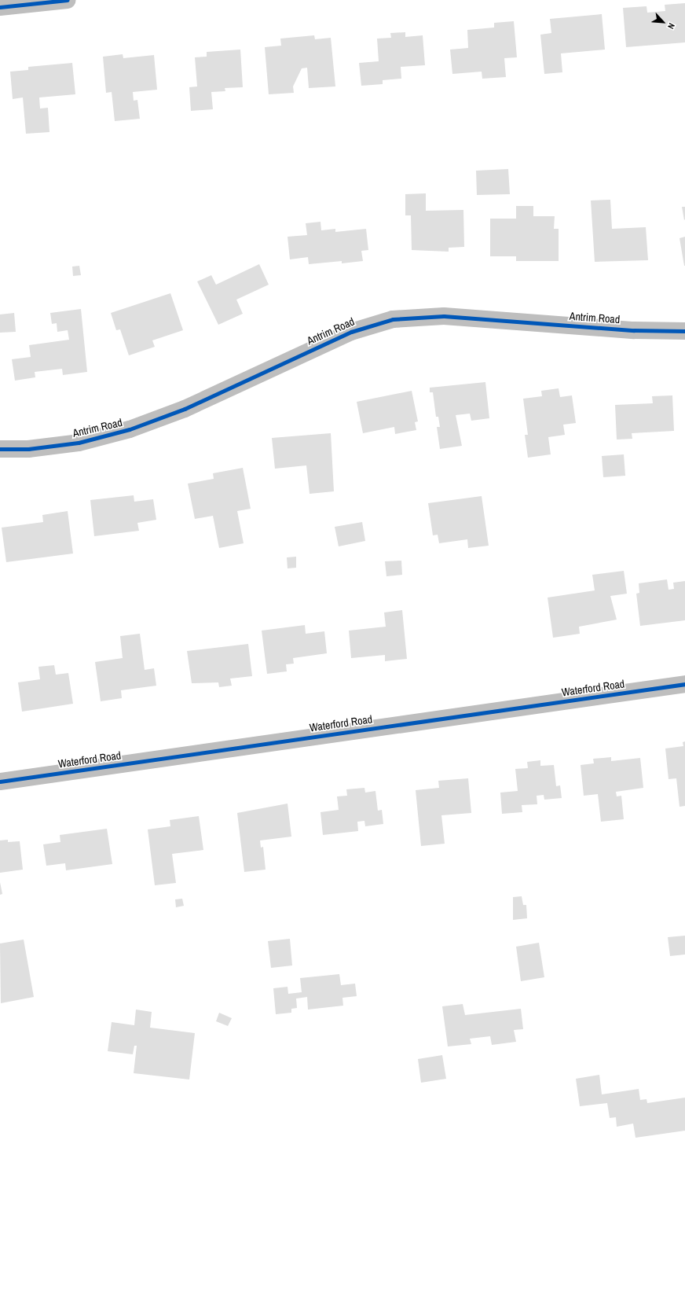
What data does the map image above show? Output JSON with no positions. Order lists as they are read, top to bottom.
{
  "streets": {
    "street": ["Antrim Road", "Waterford Road"]
  },
  "north": "bottom right"
}
